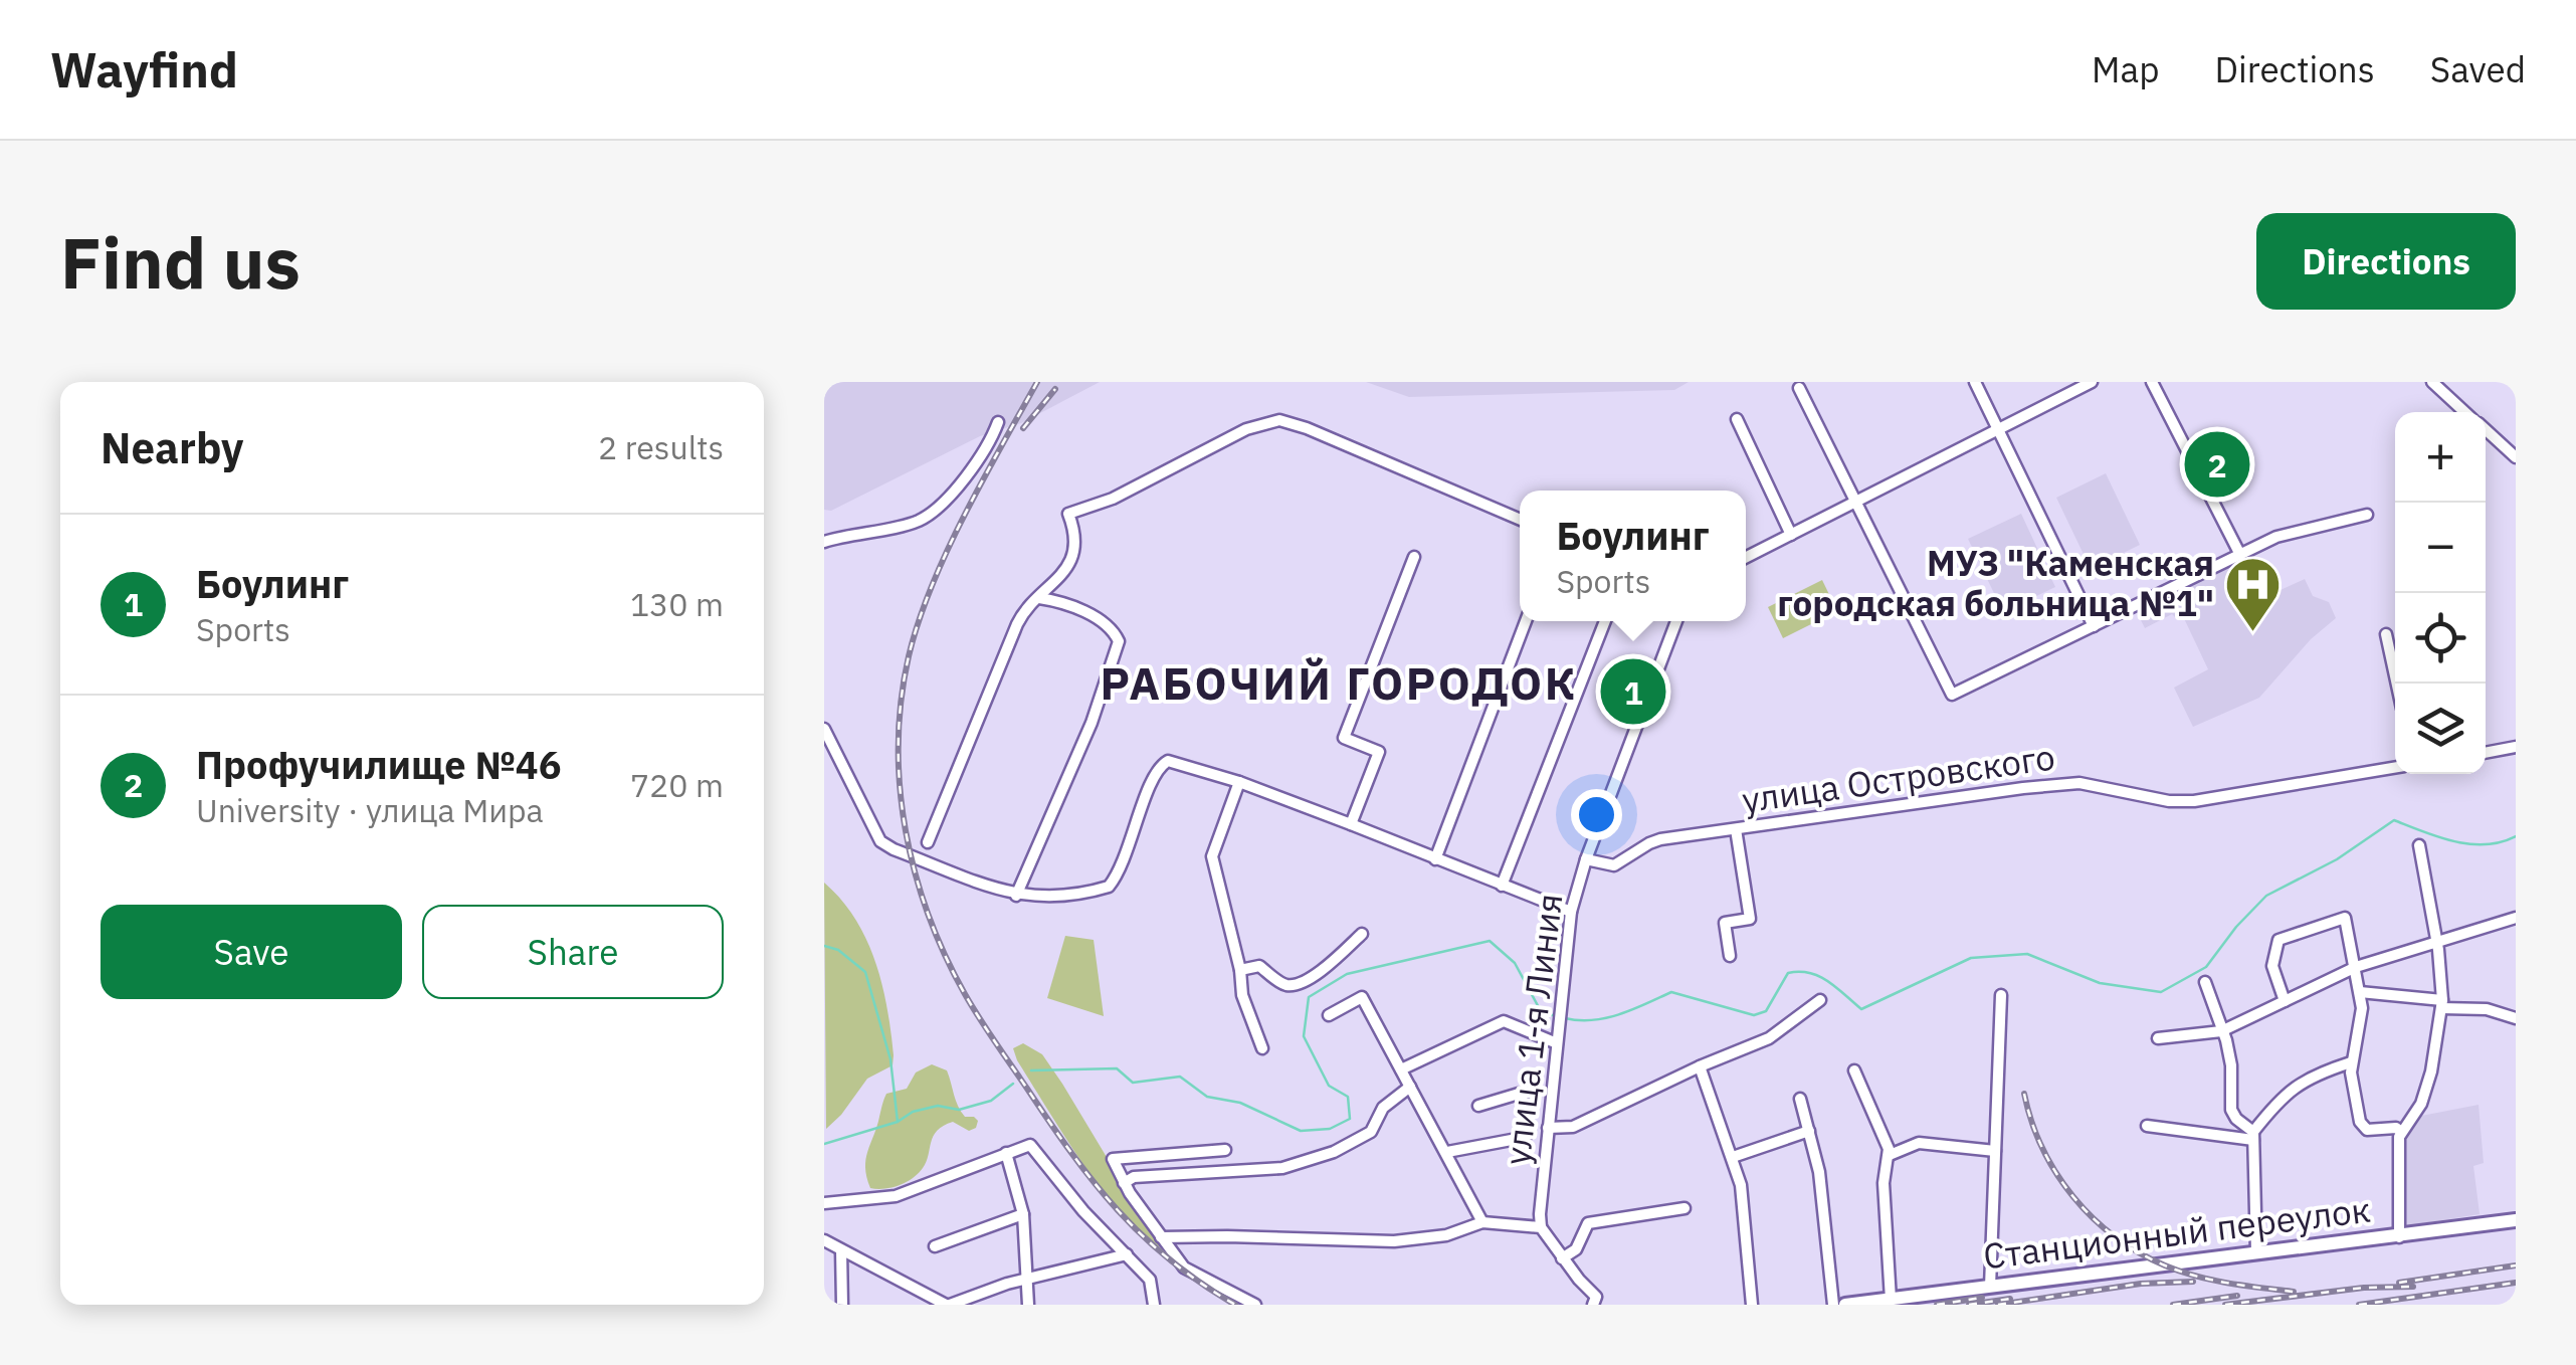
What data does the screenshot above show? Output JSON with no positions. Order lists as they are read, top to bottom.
{
  "streets": {
    "main road": ["Станционный переулок"],
    "street": ["улица Островского", "улица 1-я Линия"]
  },
  "crossings": [
    ["улица Островского", "улица 1-я Линия"]
  ],
  "districts": ["РАБОЧИЙ ГОРОДОК"],
  "places": {
    "hospital": ["МУЗ \"Каменская городская больница №1\""]
  },
  "page": {
    "header": "Wayfind",
    "nav": ["Map", "Directions", "Saved"],
    "buttons": [
      "Directions",
      ["Save", "Share"]
    ],
    "title": "Find us",
    "heading": ["Nearby", "2 results"],
    "map_buttons": ["+", "−"],
    "pins": ["2", "1"],
    "popup": ["Боулинг", "Sports"],
    "list": [
      {
        "mark": "1",
        "name": "Боулинг",
        "note": "Sports",
        "value": "130 m"
      },
      {
        "mark": "2",
        "name": "Профучилище №46",
        "note": "University · улица Мира",
        "value": "720 m"
      }
    ]
  }
}
